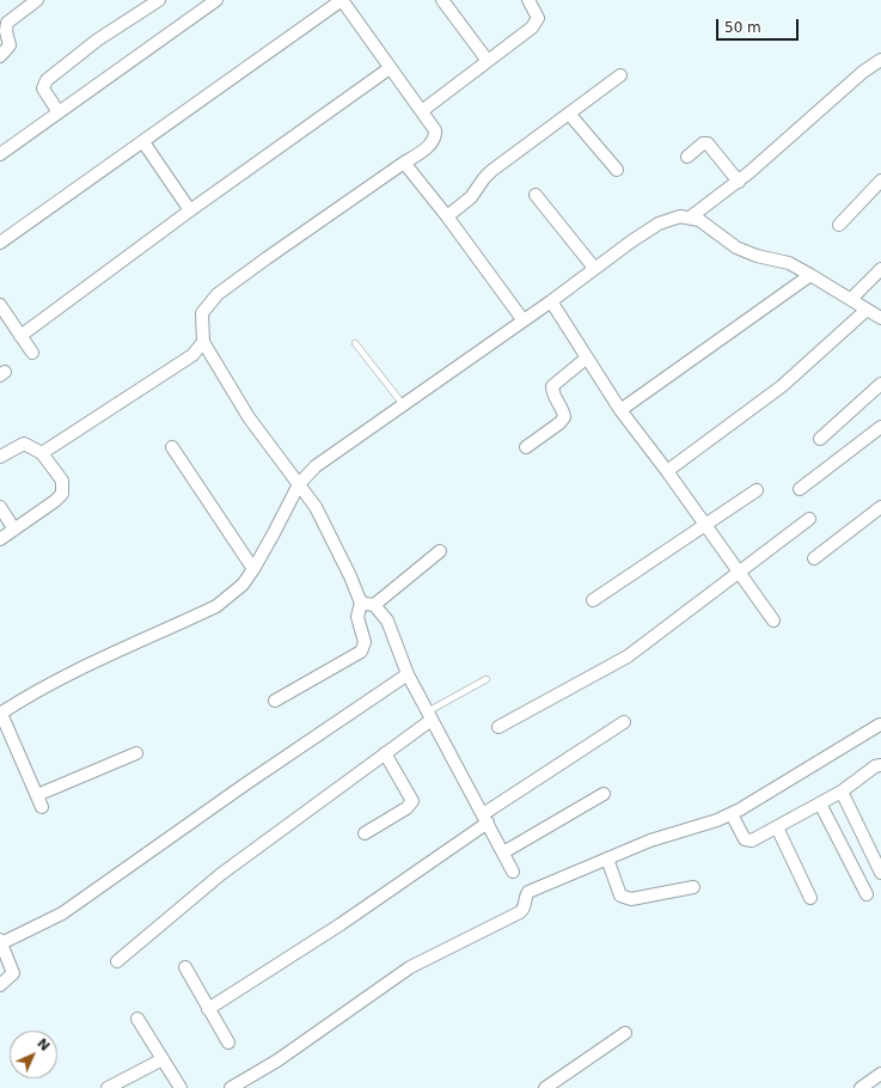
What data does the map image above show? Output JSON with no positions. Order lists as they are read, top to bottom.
{
  "scale_bar": "50 m",
  "north": "top right"
}
